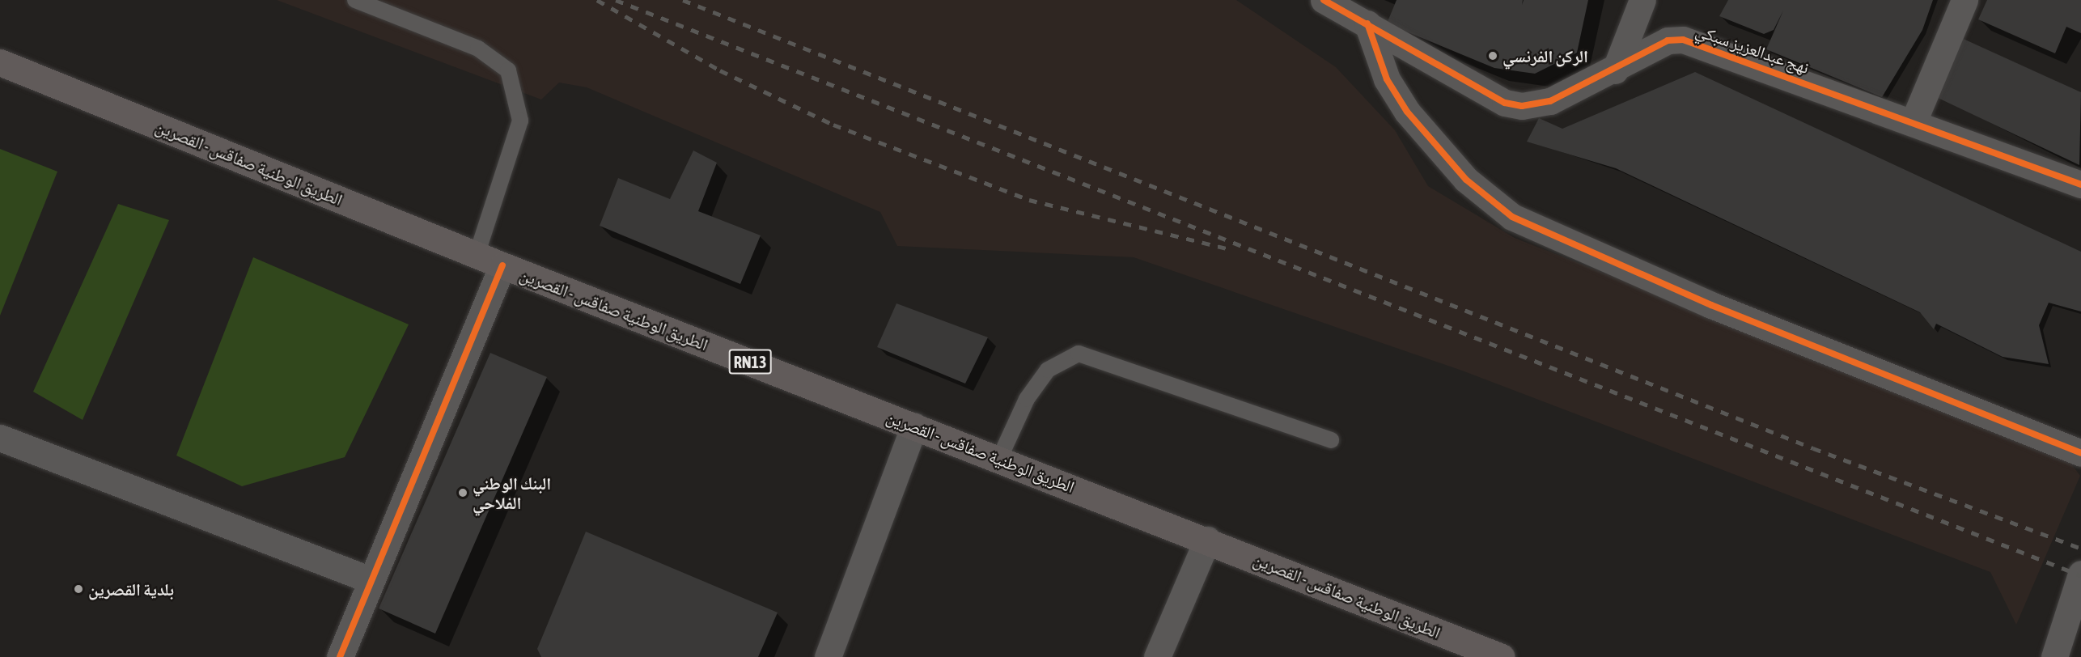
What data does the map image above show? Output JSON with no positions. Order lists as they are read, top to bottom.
{
  "streets": {
    "main road": ["الطريق الوطنية صفاقس - القصرين", "RN13"],
    "street": ["نهج عبدالعزيز سبكي"]
  },
  "places": ["الركن الفرنسي", "البنك الوطني الفلاحي", "بلدية القصرين"]
}
